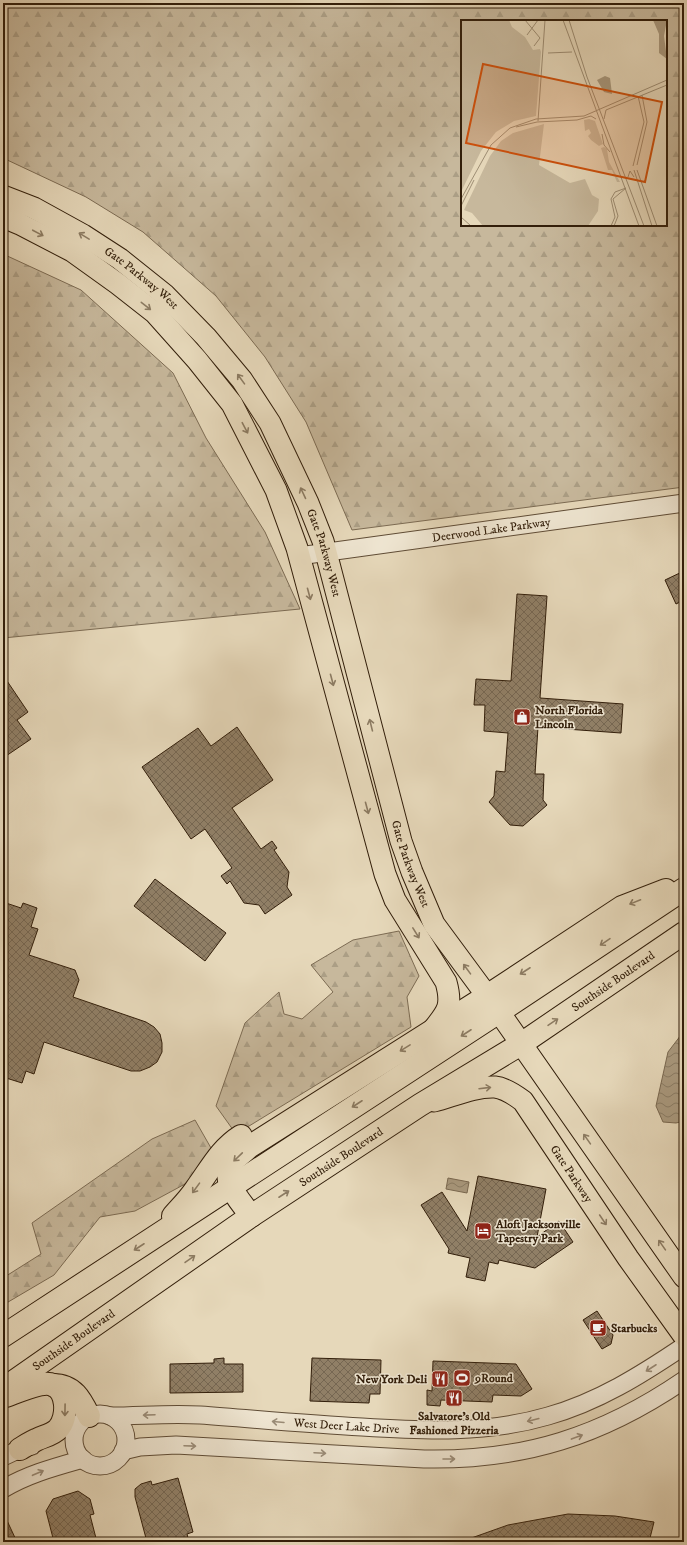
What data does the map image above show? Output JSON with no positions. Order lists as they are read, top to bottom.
{
  "streets": {
    "highway": ["Southside Boulevard"],
    "main road": ["Gate Parkway West", "Gate Parkway"],
    "street": ["Deerwood Lake Parkway", "West Deer Lake Drive"]
  },
  "crossings": [
    ["Gate Parkway West", "Deerwood Lake Parkway"],
    ["Southside Boulevard", "Gate Parkway"]
  ],
  "places": {
    "shop": ["North Florida Lincoln"],
    "hotel": ["Aloft Jacksonville Tapestry Park"],
    "cafe": ["Starbucks"],
    "sports": ["9Round"],
    "restaurant": ["New York Deli", "Salvatore's Old Fashioned Pizzeria"]
  }
}
